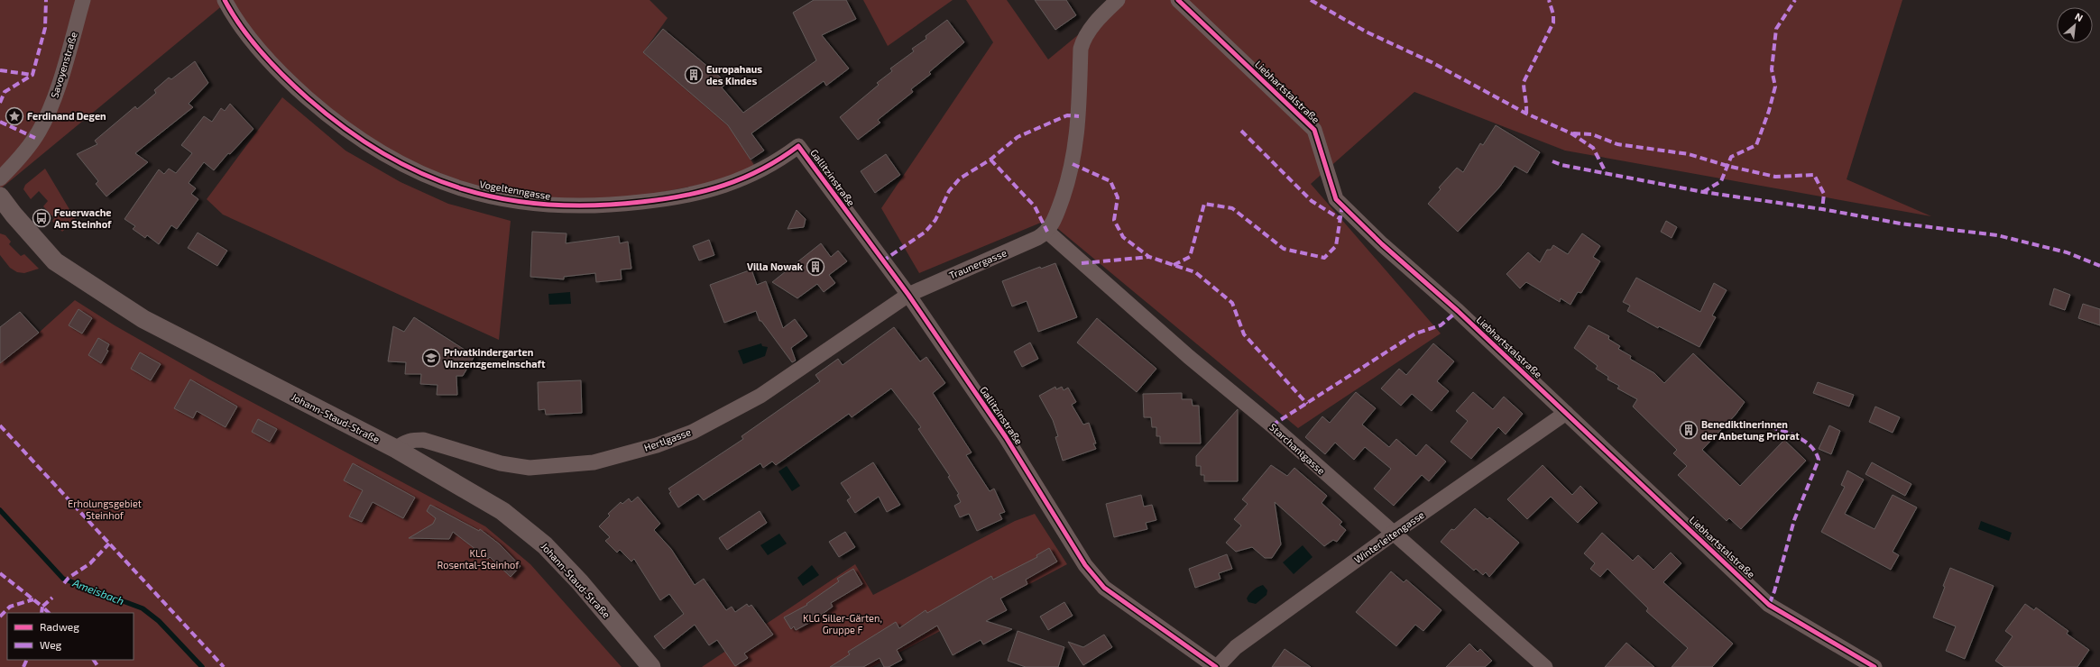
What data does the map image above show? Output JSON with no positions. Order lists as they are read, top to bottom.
{
  "streets": {
    "street": [
      "Savoyenstraße",
      "Liebhartstalstraße",
      "Gallitzinstraße",
      "Vogeltenngasse",
      "Traunergasse",
      "Johann-Staud-Straße",
      "Hertlgasse",
      "Starchantgasse",
      "Winterleitengasse"
    ]
  },
  "crossings": [
    ["Liebhartstalstraße", "Winterleitengasse"],
    ["Gallitzinstraße", "Vogeltenngasse"],
    ["Gallitzinstraße", "Traunergasse"],
    ["Gallitzinstraße", "Hertlgasse"],
    ["Gallitzinstraße", "Winterleitengasse"],
    ["Traunergasse", "Hertlgasse"],
    ["Traunergasse", "Starchantgasse"],
    ["Johann-Staud-Straße", "Hertlgasse"],
    ["Starchantgasse", "Winterleitengasse"]
  ],
  "water": ["Ameisbach"],
  "parks": ["Erholungsgebiet Steinhof", "KLG Rosental-Steinhof", "KLG Siller-Gärten, Gruppe F"],
  "places": {
    "building": ["Europahaus des Kindes", "Villa Nowak", "Benediktinerinnen der Anbetung Priorat"],
    "place": ["Ferdinand Degen"],
    "bus stop": ["Feuerwache Am Steinhof"],
    "school or university": ["Privatkindergarten Vinzenzgemeinschaft"]
  },
  "legend": ["Radweg", "Weg"],
  "north": "top right"
}
